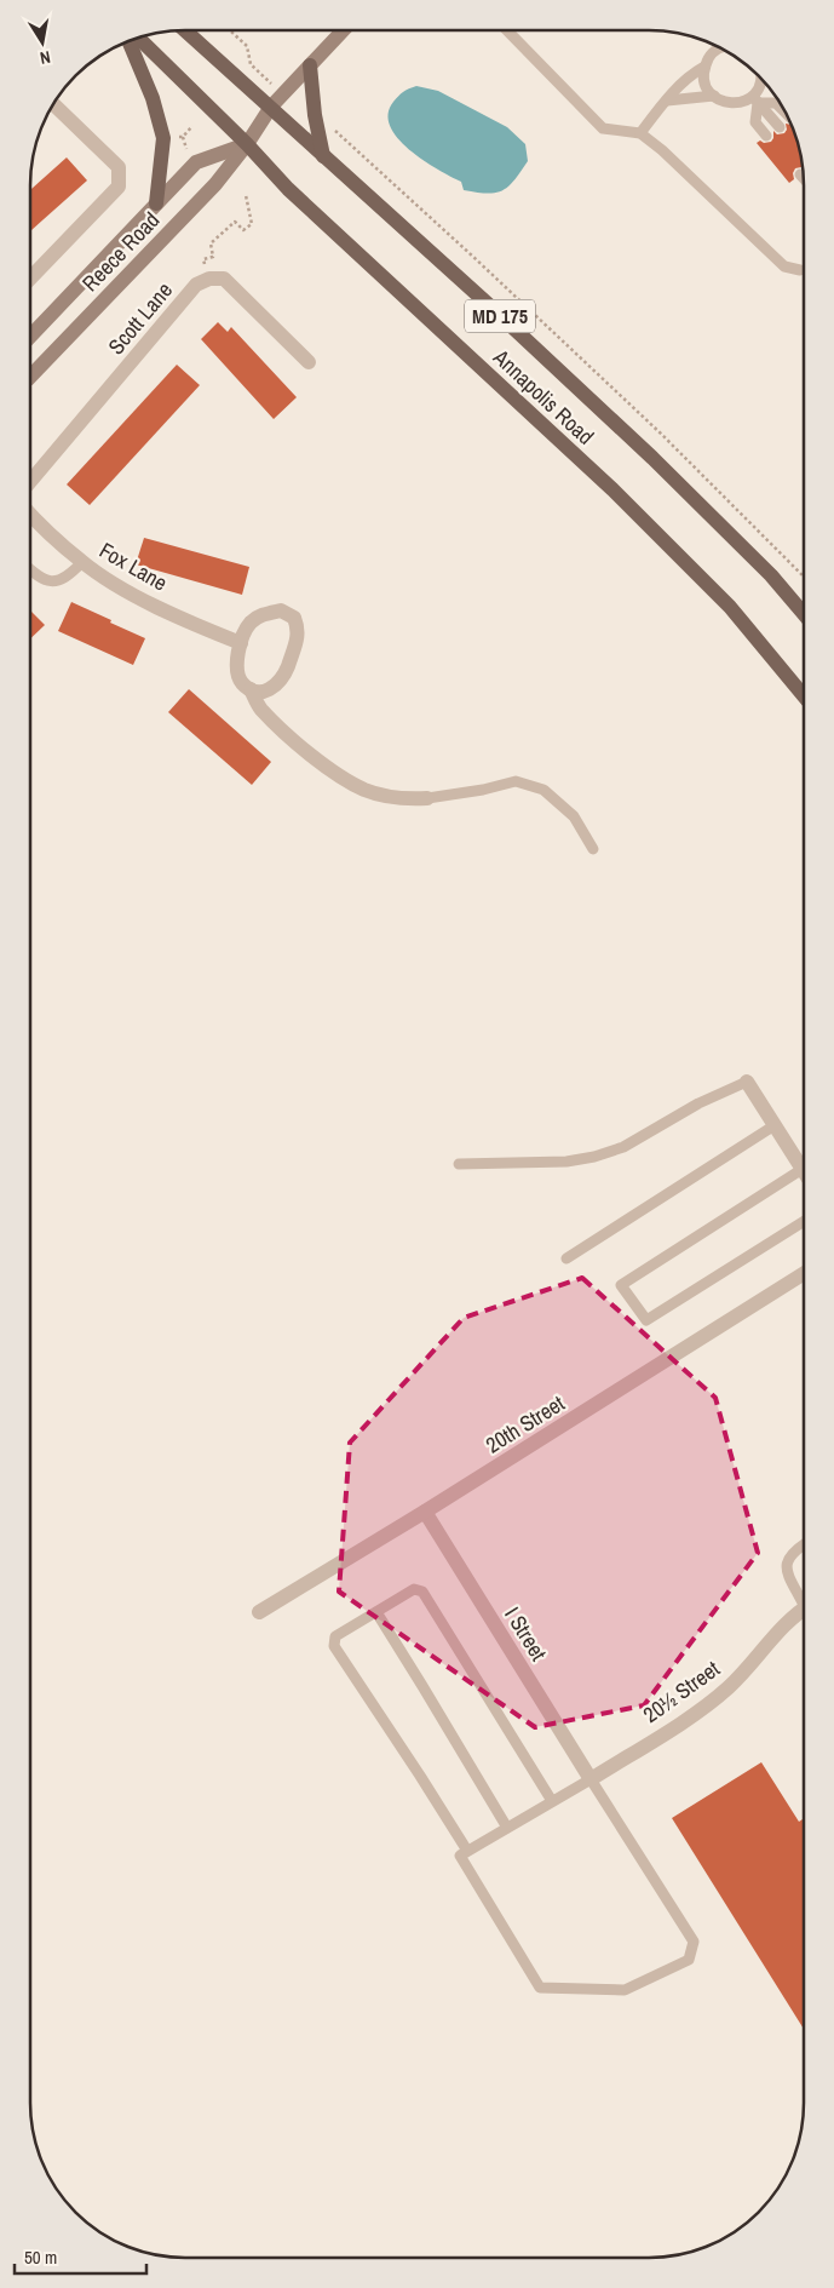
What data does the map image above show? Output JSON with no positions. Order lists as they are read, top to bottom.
{
  "streets": {
    "main road": ["Reece Road", "MD 175", "Annapolis Road"],
    "street": [
      "Scott Lane",
      "Fox Lane",
      "20th Street",
      "I Street",
      "20½ Street"
    ]
  },
  "crossings": [
    ["Reece Road", "Annapolis Road"],
    ["20th Street", "I Street"],
    ["I Street", "20½ Street"]
  ],
  "scale_bar": "50 m",
  "north": "bottom"
}
